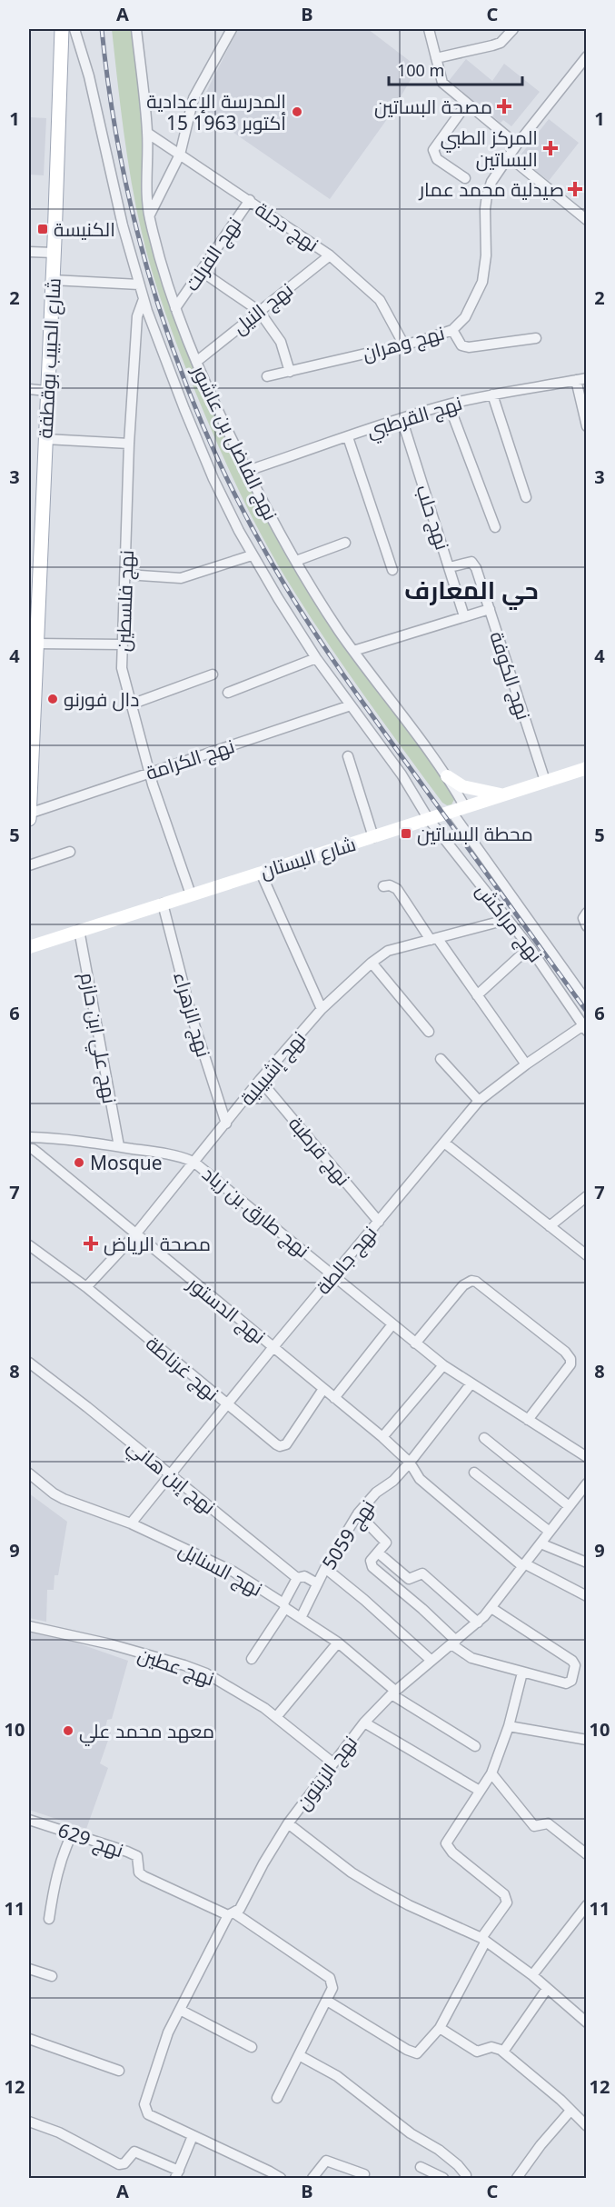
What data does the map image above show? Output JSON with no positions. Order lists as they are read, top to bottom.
{
  "streets": {
    "main road": ["شارع الحبيب بوقطفة", "شارع البستان"],
    "street": [
      "نهج دجلة",
      "نهج الفرلت",
      "نهج النيل",
      "نهج وهران",
      "نهج القرطبي",
      "نهج الفاضل بن عاشور",
      "نهج حلب",
      "نهج فلسطين",
      "نهج الكوفة",
      "نهج الكرامة",
      "نهج مراكش",
      "نهج الزهراء",
      "نهج علي ابن حازم",
      "نهج إشبيلية",
      "نهج قرطبة",
      "نهج طارق بن زياد",
      "نهج جالطة",
      "نهج الدستور",
      "نهج غرناطة",
      "نهج إبن هاني",
      "نهج 5059",
      "نهج السنابل",
      "نهج عطين",
      "نهج الزيتون",
      "نهج 629"
    ]
  },
  "crossings": [
    ["نهج دجلة", "نهج الفرلت"],
    ["نهج دجلة", "نهج النيل"],
    ["نهج دجلة", "نهج وهران"],
    ["نهج دجلة", "نهج الفاضل بن عاشور"],
    ["نهج الفرلت", "نهج الفاضل بن عاشور"],
    ["نهج النيل", "نهج الفاضل بن عاشور"],
    ["شارع الحبيب بوقطفة", "نهج الكرامة"],
    ["نهج القرطبي", "نهج الفاضل بن عاشور"],
    ["نهج القرطبي", "نهج حلب"],
    ["نهج الفاضل بن عاشور", "شارع البستان"],
    ["نهج حلب", "نهج الكوفة"],
    ["نهج فلسطين", "نهج الكرامة"],
    ["نهج فلسطين", "شارع البستان"],
    ["نهج فلسطين", "نهج مراكش"],
    ["نهج الكوفة", "شارع البستان"],
    ["نهج الكرامة", "نهج مراكش"],
    ["شارع البستان", "نهج مراكش"],
    ["شارع البستان", "نهج الزهراء"],
    ["شارع البستان", "نهج علي ابن حازم"],
    ["نهج مراكش", "نهج إشبيلية"],
    ["نهج مراكش", "نهج جالطة"],
    ["نهج الزهراء", "نهج إشبيلية"],
    ["نهج علي ابن حازم", "نهج طارق بن زياد"],
    ["نهج إشبيلية", "نهج قرطبة"],
    ["نهج إشبيلية", "نهج طارق بن زياد"],
    ["نهج إشبيلية", "نهج الدستور"],
    ["نهج إشبيلية", "نهج غرناطة"],
    ["نهج قرطبة", "نهج جالطة"],
    ["نهج طارق بن زياد", "نهج جالطة"],
    ["نهج طارق بن زياد", "نهج 5059"],
    ["نهج جالطة", "نهج الدستور"],
    ["نهج جالطة", "نهج غرناطة"],
    ["نهج جالطة", "نهج إبن هاني"],
    ["نهج جالطة", "نهج السنابل"],
    ["نهج الدستور", "نهج غرناطة"],
    ["نهج الدستور", "نهج 5059"],
    ["نهج الدستور", "نهج الزيتون"],
    ["نهج إبن هاني", "نهج 5059"],
    ["نهج 5059", "نهج السنابل"],
    ["نهج السنابل", "نهج الزيتون"],
    ["نهج عطين", "نهج الزيتون"],
    ["نهج الزيتون", "نهج 629"]
  ],
  "districts": ["حي المعارف"],
  "places": {
    "health": [
      "مصحة البساتين",
      "المركز الطبي البساتين",
      "صيدلية محمد عمار",
      "مصحة الرياض"
    ],
    "other": [
      "المدرسة الإعدادية 15 أكتوبر 1963",
      "دال فورنو",
      "Mosque",
      "معهد محمد علي"
    ],
    "transit": ["الكنيسة", "محطة البساتين"]
  },
  "scale_bar": "100 m",
  "grid": {
    "columns": ["A", "B", "C"],
    "rows": [
      "1",
      "2",
      "3",
      "4",
      "5",
      "6",
      "7",
      "8",
      "9",
      "10",
      "11",
      "12"
    ]
  }
}
